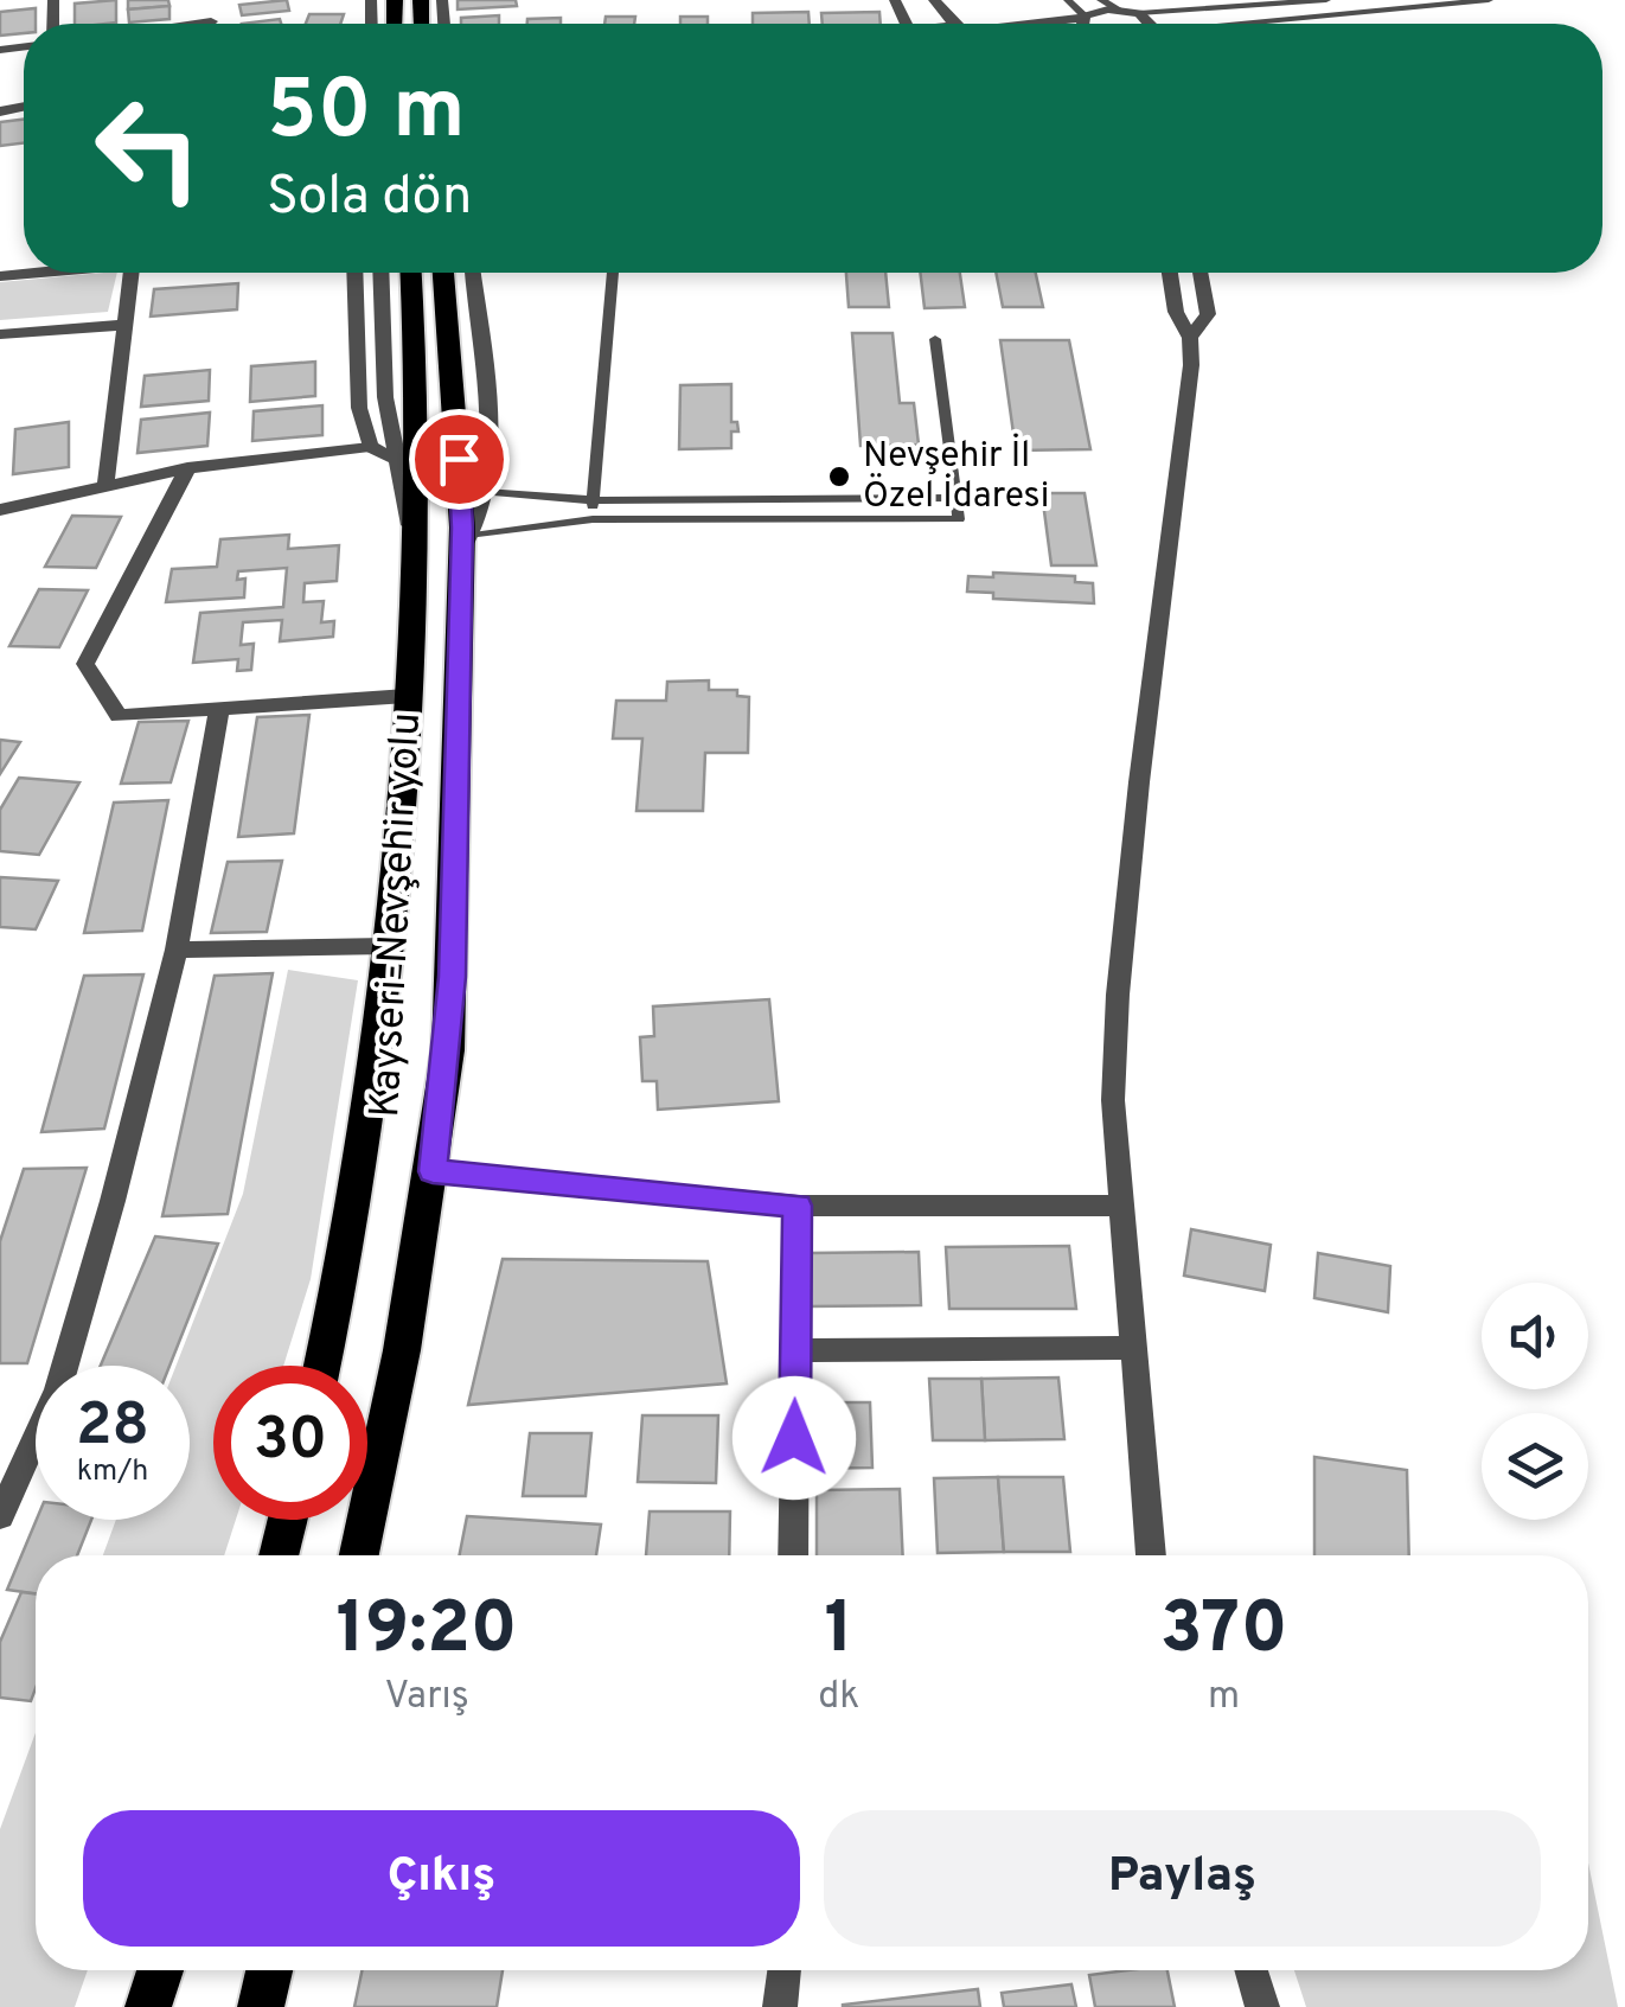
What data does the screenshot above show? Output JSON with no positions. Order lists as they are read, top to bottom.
{
  "streets": {
    "highway": ["Kayseri-Nevşehir yolu"]
  },
  "places": ["Nevşehir İl Özel İdaresi"],
  "page": {
    "turn": ["50 m", "Sola dön"],
    "speed": "28 km/h",
    "limit": "30",
    "eta": [
      "19:20",
      "Varış",
      "1",
      "dk",
      "370",
      "m"
    ],
    "buttons": ["Çıkış", "Paylaş"]
  }
}
